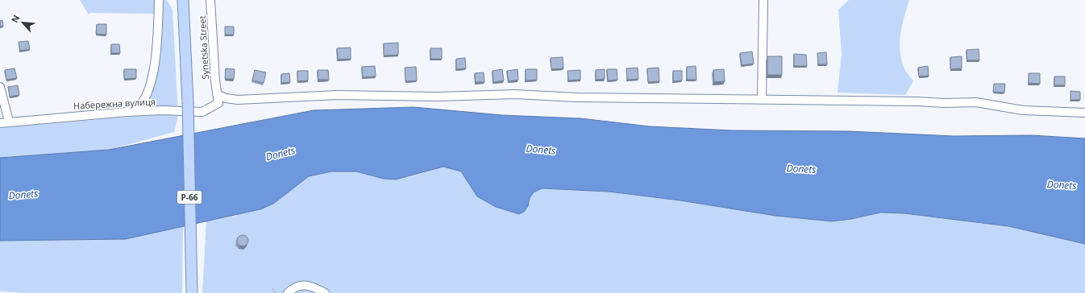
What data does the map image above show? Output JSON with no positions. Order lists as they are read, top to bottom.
{
  "streets": {
    "main road": ["Р-66"],
    "street": ["Synetska Street", "Набережна вулиця"]
  },
  "crossings": [
    ["Synetska Street", "Набережна вулиця"]
  ],
  "water": ["Donets"],
  "north": "top left"
}
